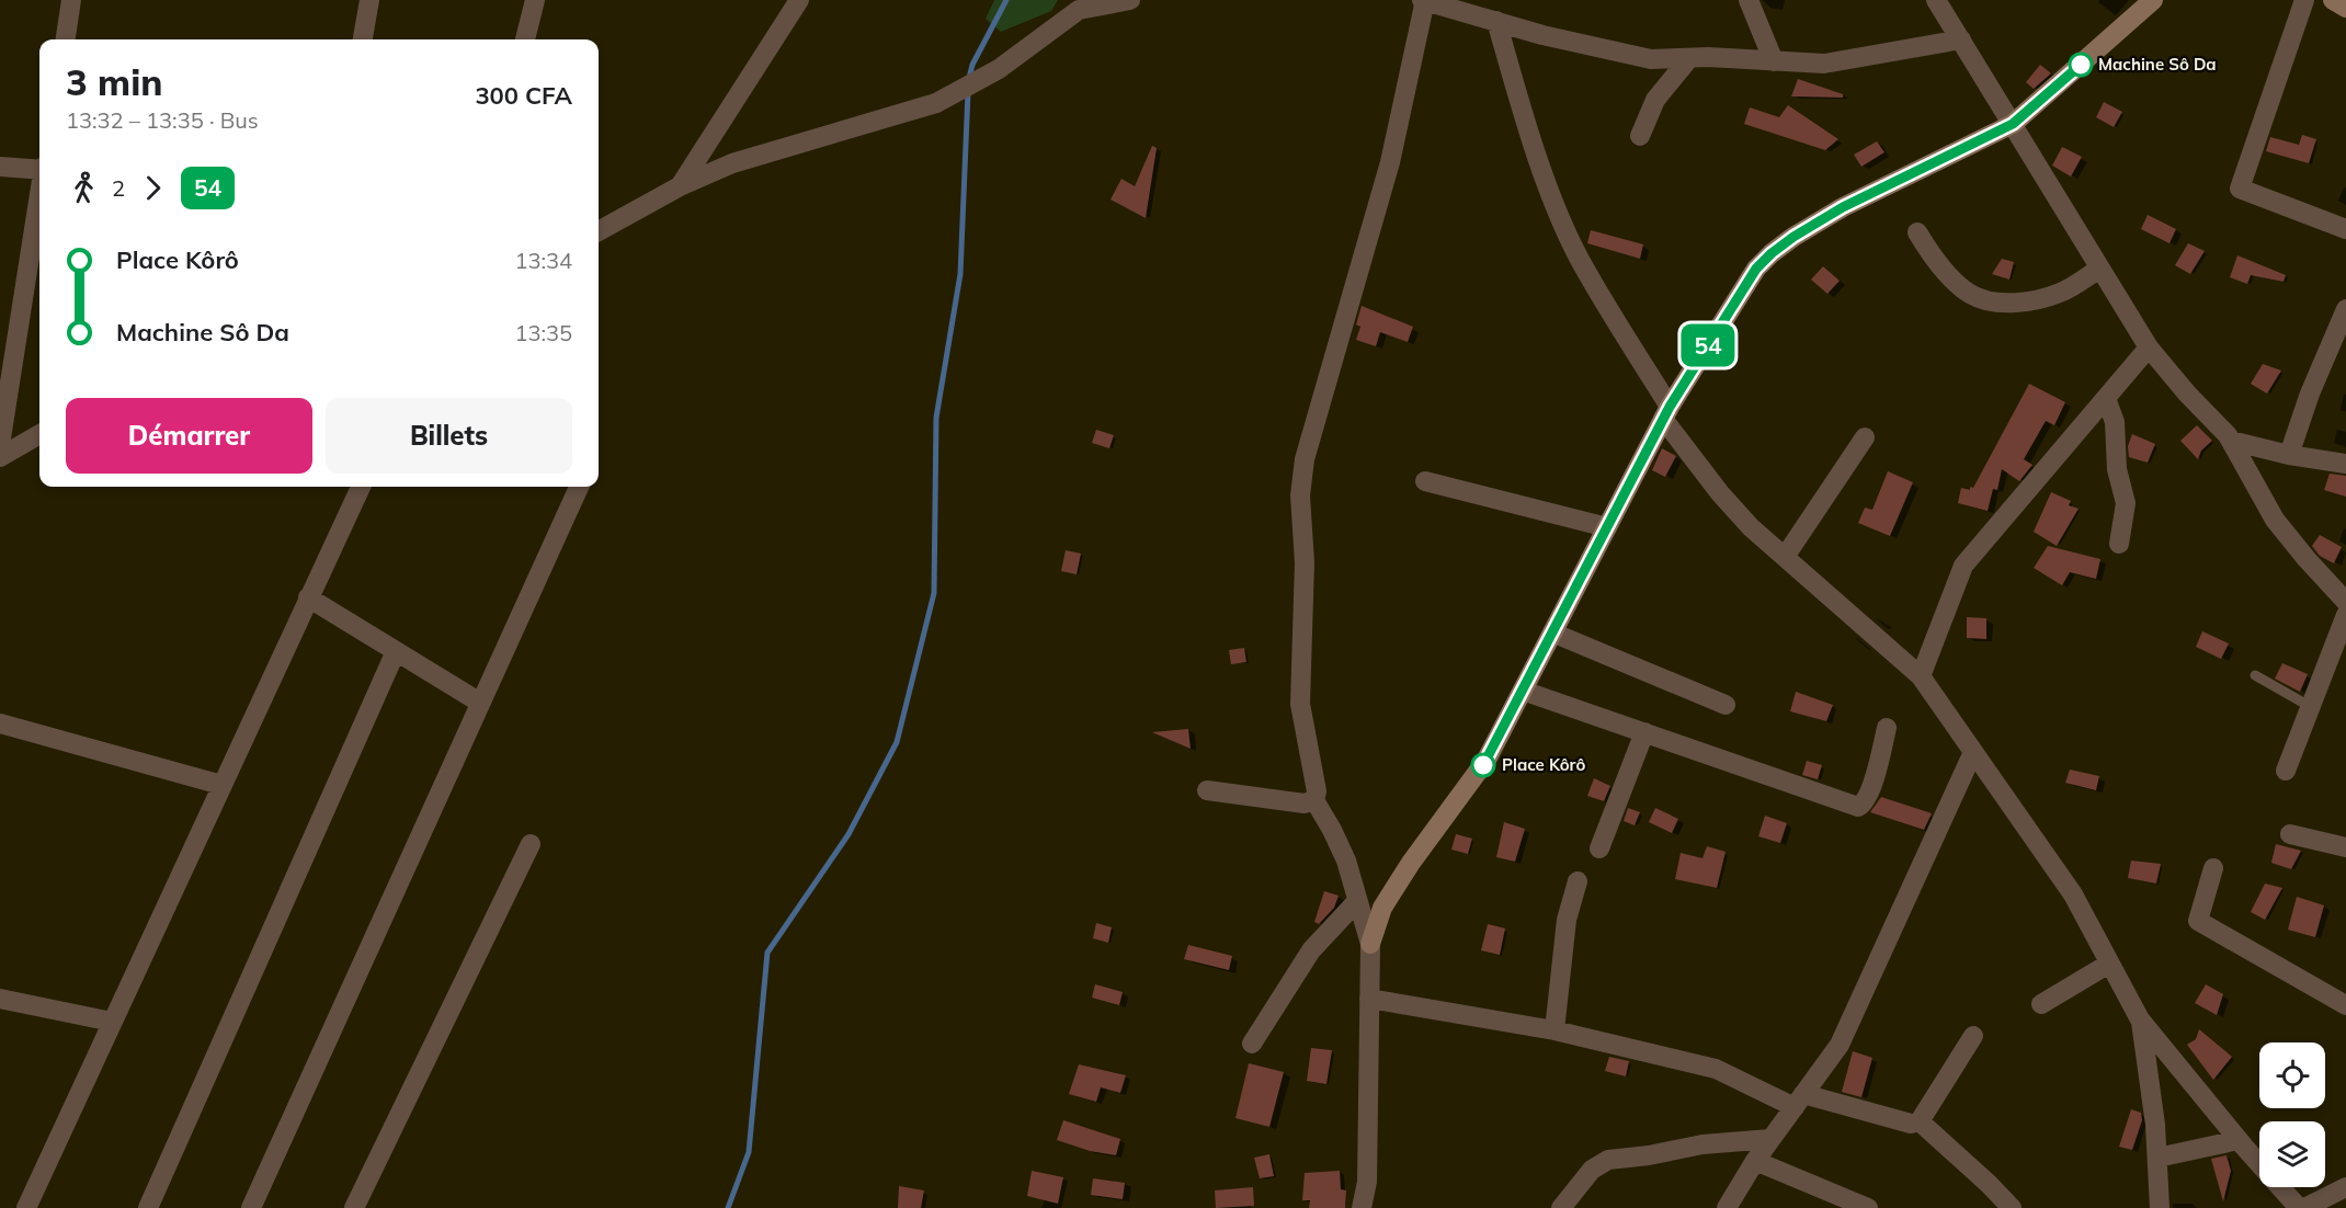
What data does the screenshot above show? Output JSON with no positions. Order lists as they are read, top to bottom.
{
  "places": ["Machine Sô Da", "Place Kôrô"],
  "lines": ["bus line 54"],
  "page": {
    "on_map": "54",
    "heading": ["3 min", "13:32 – 13:35 · Bus", "300 CFA"],
    "legs": ["2", "54"],
    "list": [
      {
        "name": "Place Kôrô",
        "value": "13:34"
      },
      {
        "name": "Machine Sô Da",
        "value": "13:35"
      }
    ],
    "buttons": ["Démarrer", "Billets"]
  }
}
